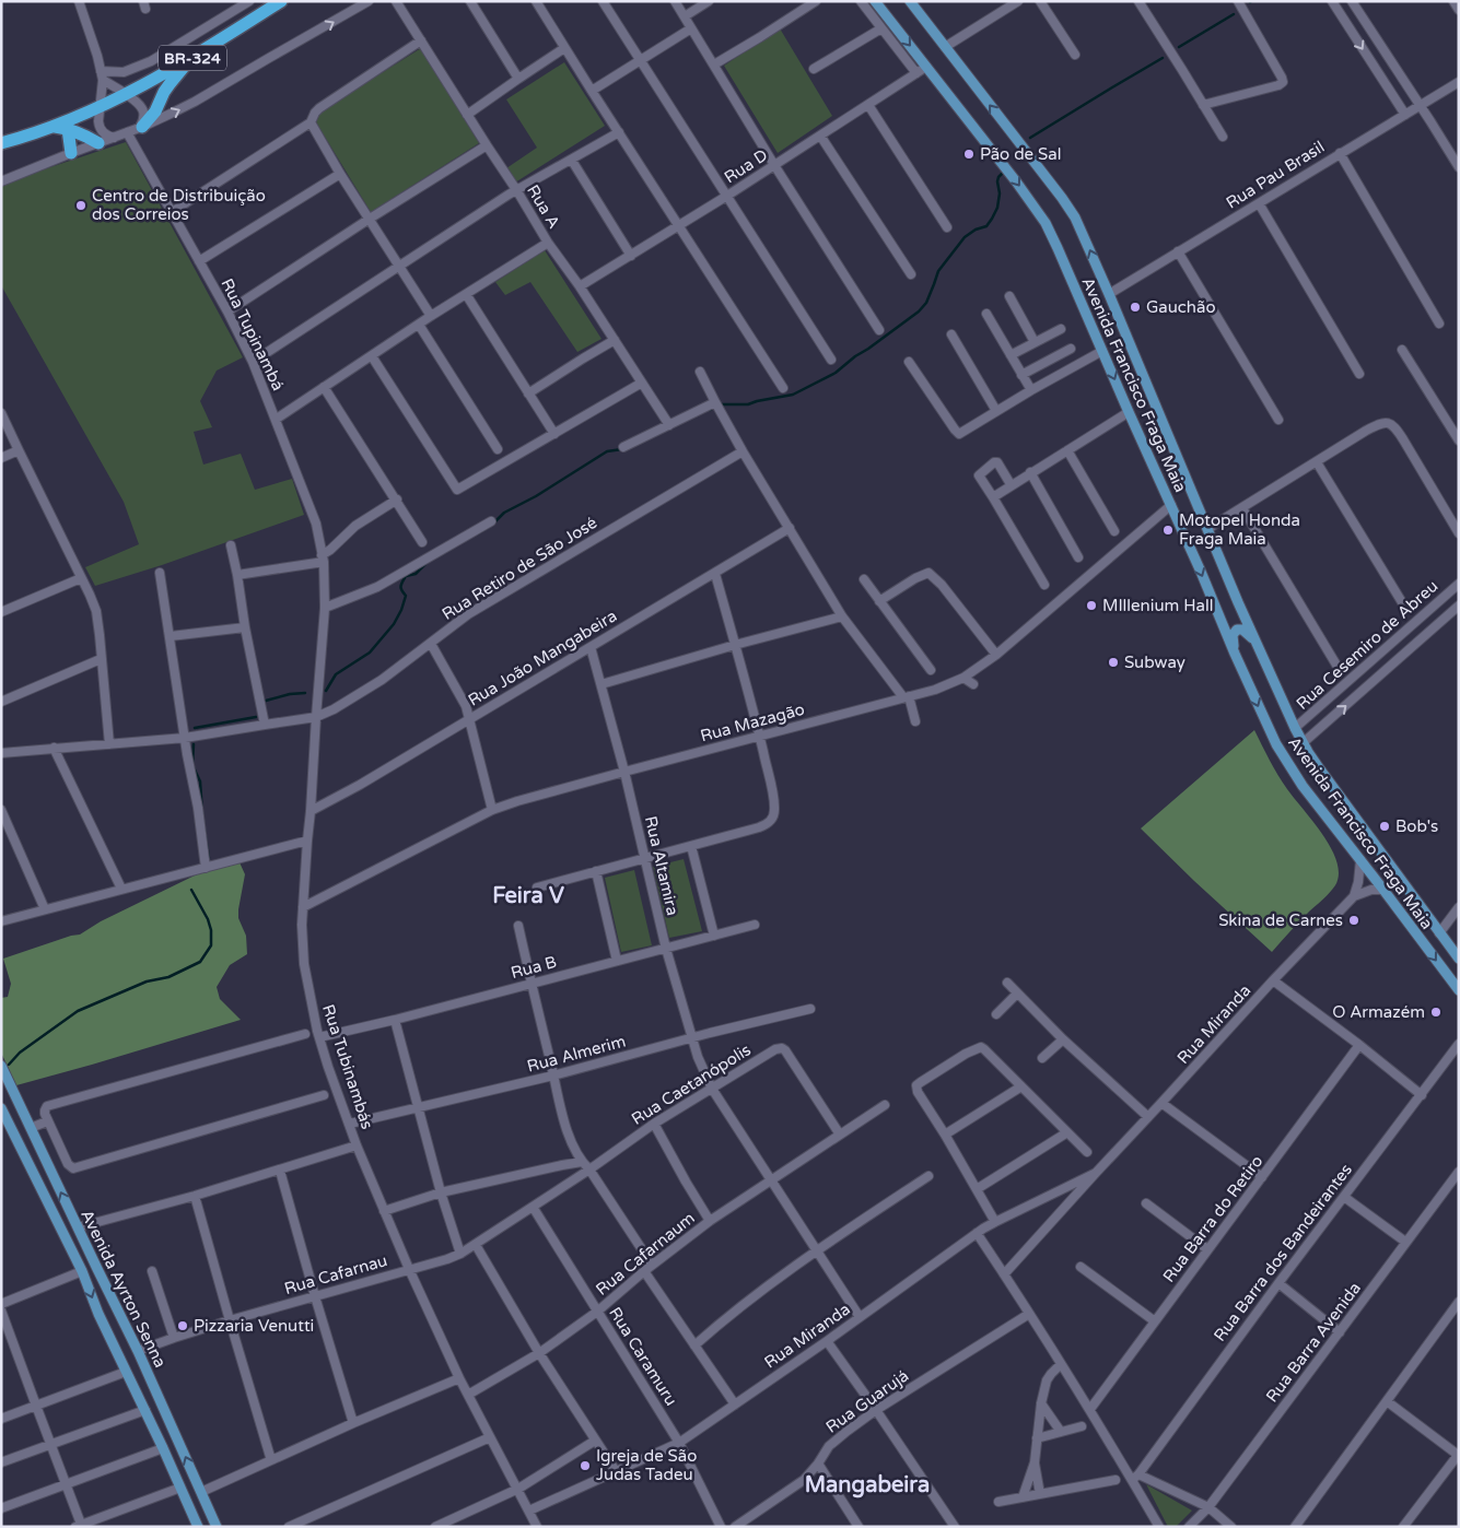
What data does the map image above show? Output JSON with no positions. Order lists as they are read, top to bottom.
{
  "streets": {
    "highway": ["BR-324"],
    "main road": ["Avenida Francisco Fraga Maia", "Avenida Ayrton Senna"],
    "street": [
      "Rua D",
      "Rua Pau Brasil",
      "Rua A",
      "Rua Tupinambá",
      "Rua Retiro de São José",
      "Rua Cesemiro de Abreu",
      "Rua João Mangabeira",
      "Rua Mazagão",
      "Rua Altamira",
      "Rua B",
      "Rua Miranda",
      "Rua Almerim",
      "Rua Tubinambás",
      "Rua Caetanópolis",
      "Rua Barra do Retiro",
      "Rua Barra dos Bandeirantes",
      "Rua Cafarnaum",
      "Rua Cafarnau",
      "Rua Barra Avenida",
      "Rua Caramuru",
      "Rua Guarujá"
    ]
  },
  "crossings": [
    ["BR-324", "Rua Tupinambá"],
    ["Rua D", "Rua A"],
    ["Rua D", "Avenida Francisco Fraga Maia"],
    ["Rua Pau Brasil", "Avenida Francisco Fraga Maia"],
    ["Rua Tupinambá", "Rua Tubinambás"],
    ["Avenida Francisco Fraga Maia", "Rua Cesemiro de Abreu"],
    ["Avenida Francisco Fraga Maia", "Rua Mazagão"],
    ["Rua Retiro de São José", "Rua Tubinambás"],
    ["Rua João Mangabeira", "Rua Altamira"],
    ["Rua João Mangabeira", "Rua Tubinambás"],
    ["Rua Mazagão", "Rua Altamira"],
    ["Rua Mazagão", "Rua Tubinambás"],
    ["Rua Altamira", "Rua B"],
    ["Rua Altamira", "Rua Miranda"],
    ["Rua Altamira", "Rua Almerim"],
    ["Rua Altamira", "Rua Caetanópolis"],
    ["Rua Altamira", "Rua Cafarnaum"],
    ["Rua B", "Rua Tubinambás"],
    ["Rua Miranda", "Rua Tubinambás"],
    ["Rua Miranda", "Rua Caramuru"],
    ["Rua Almerim", "Rua Tubinambás"],
    ["Rua Tubinambás", "Rua Cafarnaum"],
    ["Rua Tubinambás", "Rua Cafarnau"],
    ["Rua Caetanópolis", "Rua Cafarnaum"],
    ["Rua Caetanópolis", "Rua Cafarnau"],
    ["Rua Caetanópolis", "Rua Caramuru"],
    ["Rua Cafarnaum", "Rua Caramuru"],
    ["Rua Cafarnau", "Avenida Ayrton Senna"],
    ["Rua Cafarnau", "Rua Caramuru"]
  ],
  "districts": ["Feira V", "Mangabeira"],
  "places": [
    "Pão de Sal",
    "Centro de Distribuição dos Correios",
    "Gauchão",
    "Motopel Honda Fraga Maia",
    "MIllenium Hall",
    "Subway",
    "Bob's",
    "Skina de Carnes",
    "O Armazém",
    "Pizzaria Venutti",
    "Igreja de São Judas Tadeu"
  ]
}
